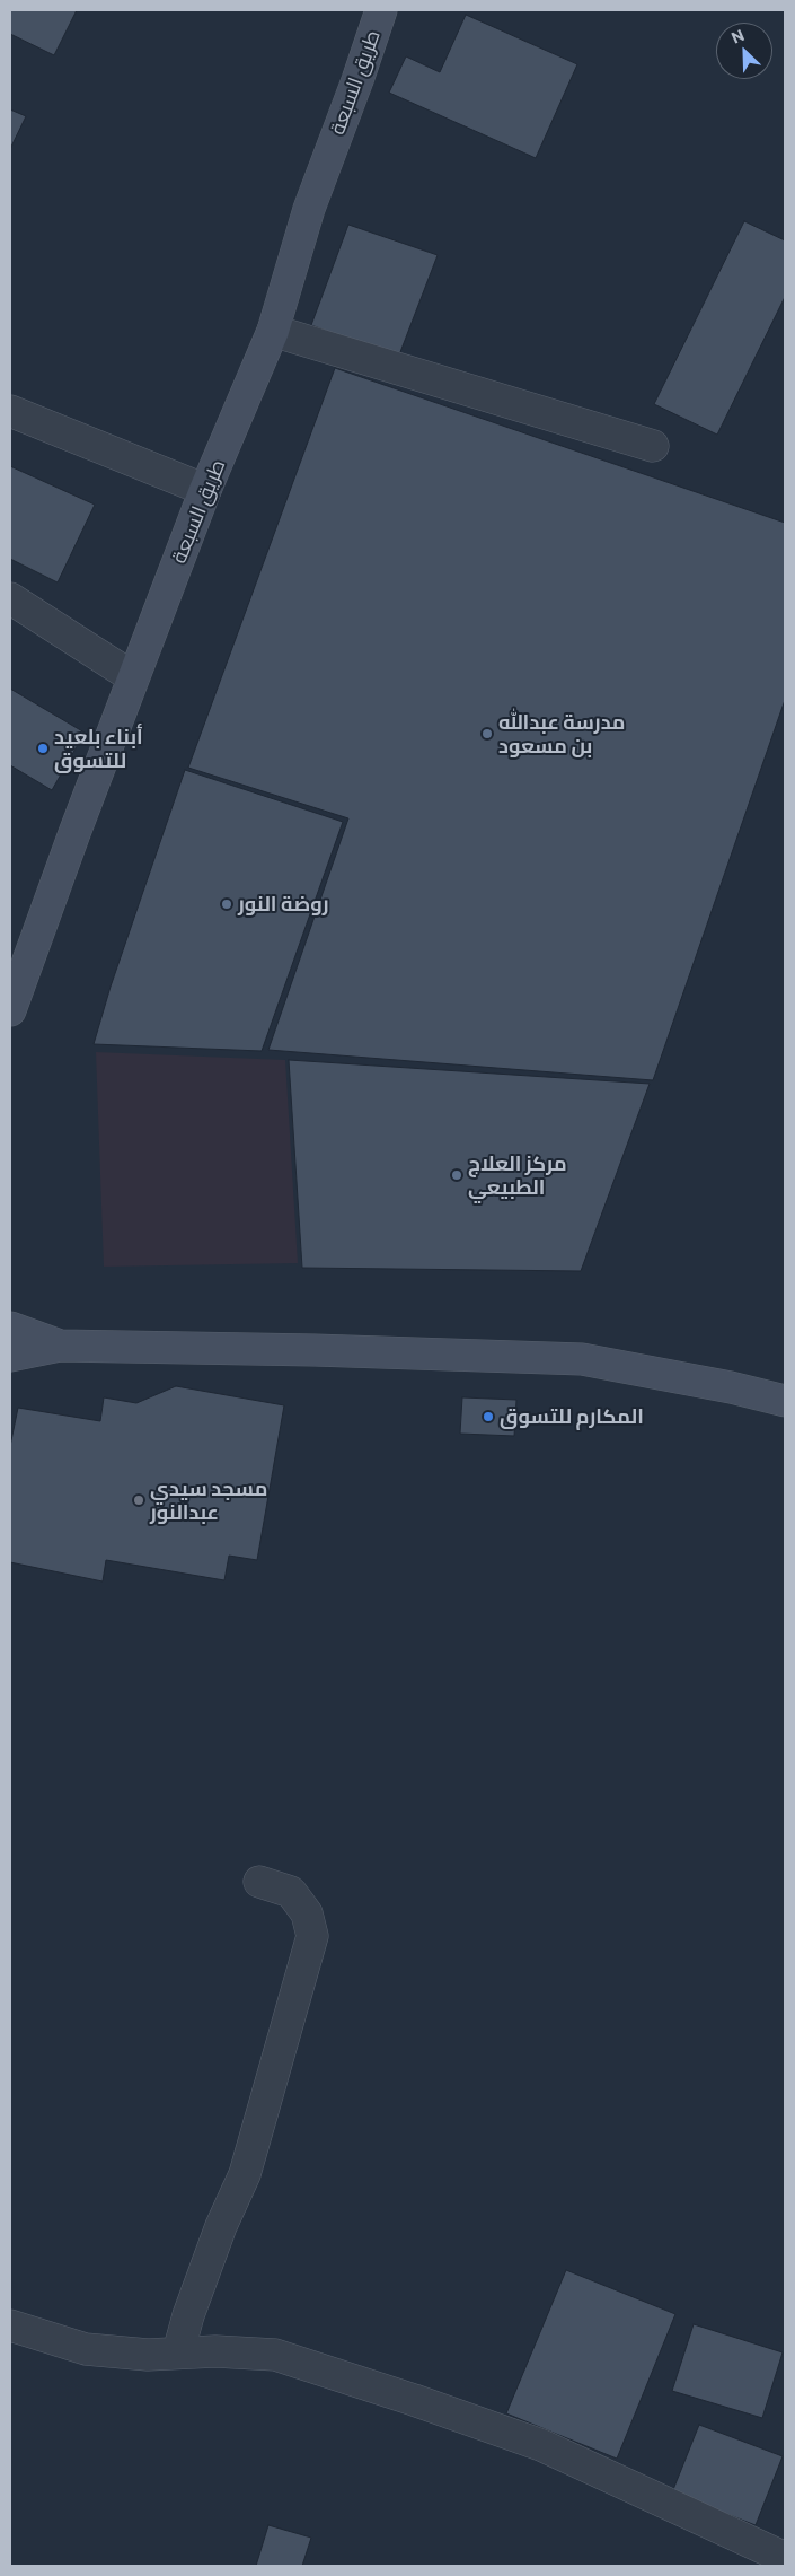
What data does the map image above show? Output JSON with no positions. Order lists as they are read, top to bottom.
{
  "streets": {
    "street": ["طريق السبعة"]
  },
  "places": [
    "مدرسة عبدالله بن مسعود",
    "أبناء بلعيد للتسوق",
    "روضة النور",
    "مركز العلاج الطبيعي",
    "المكارم للتسوق",
    "مسجد سيدي عبدالنور"
  ],
  "north": "top left"
}
